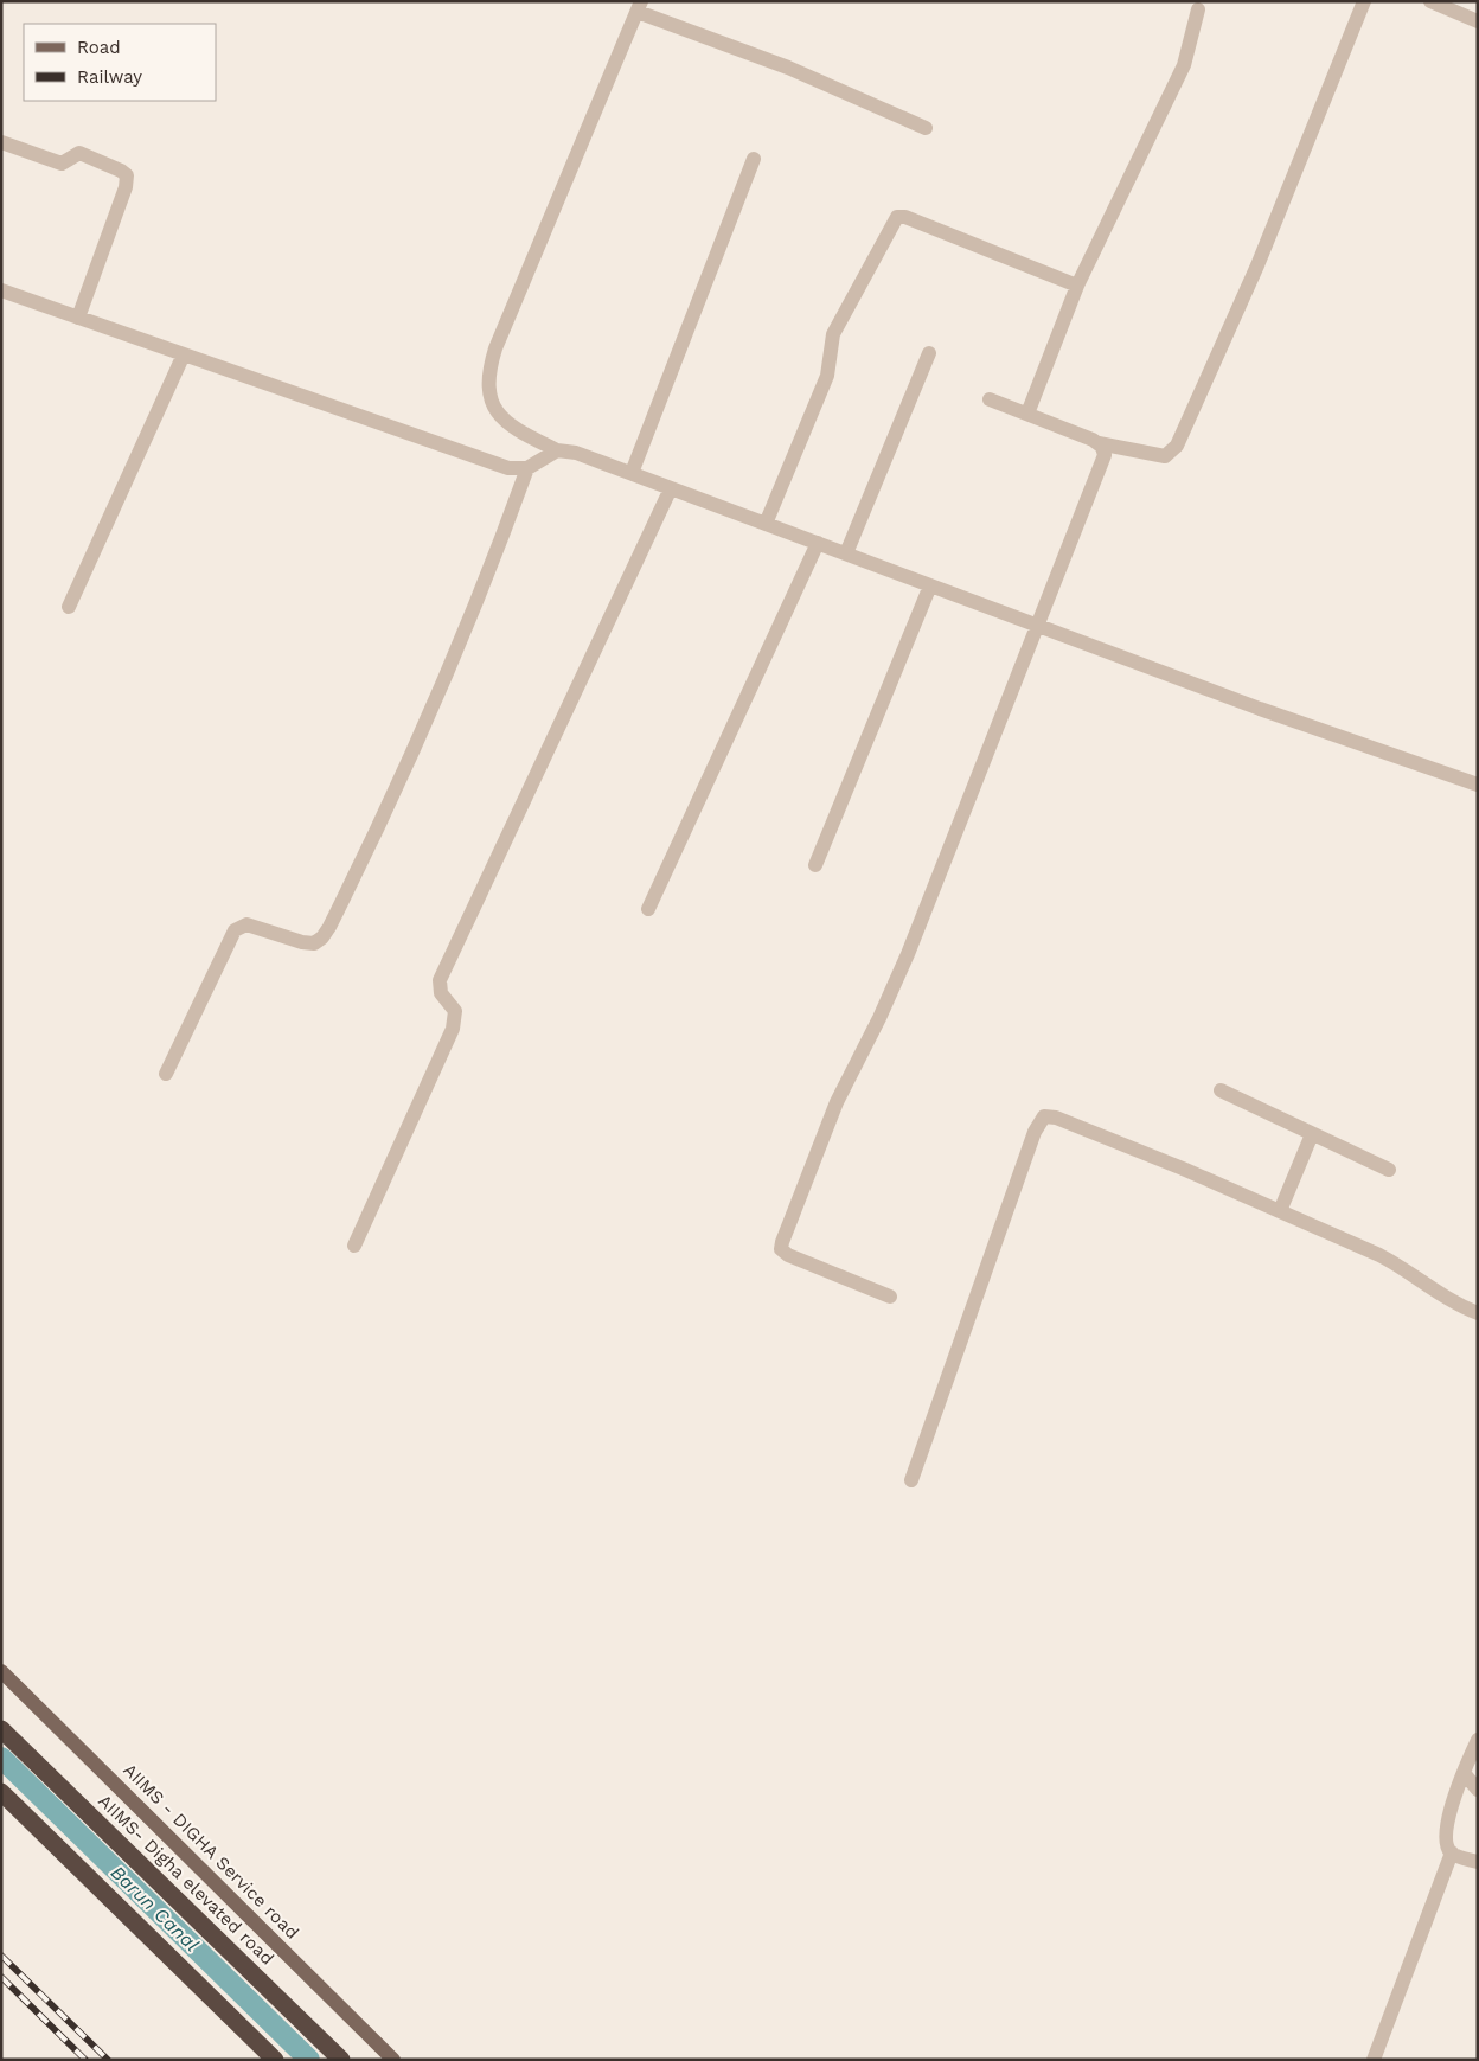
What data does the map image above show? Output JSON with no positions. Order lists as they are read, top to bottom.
{
  "streets": {
    "highway": ["AIIMS- Digha elevated road"],
    "main road": ["AIIMS - DIGHA Service road"]
  },
  "water": ["Barun Canal"],
  "legend": ["Road", "Railway"]
}
